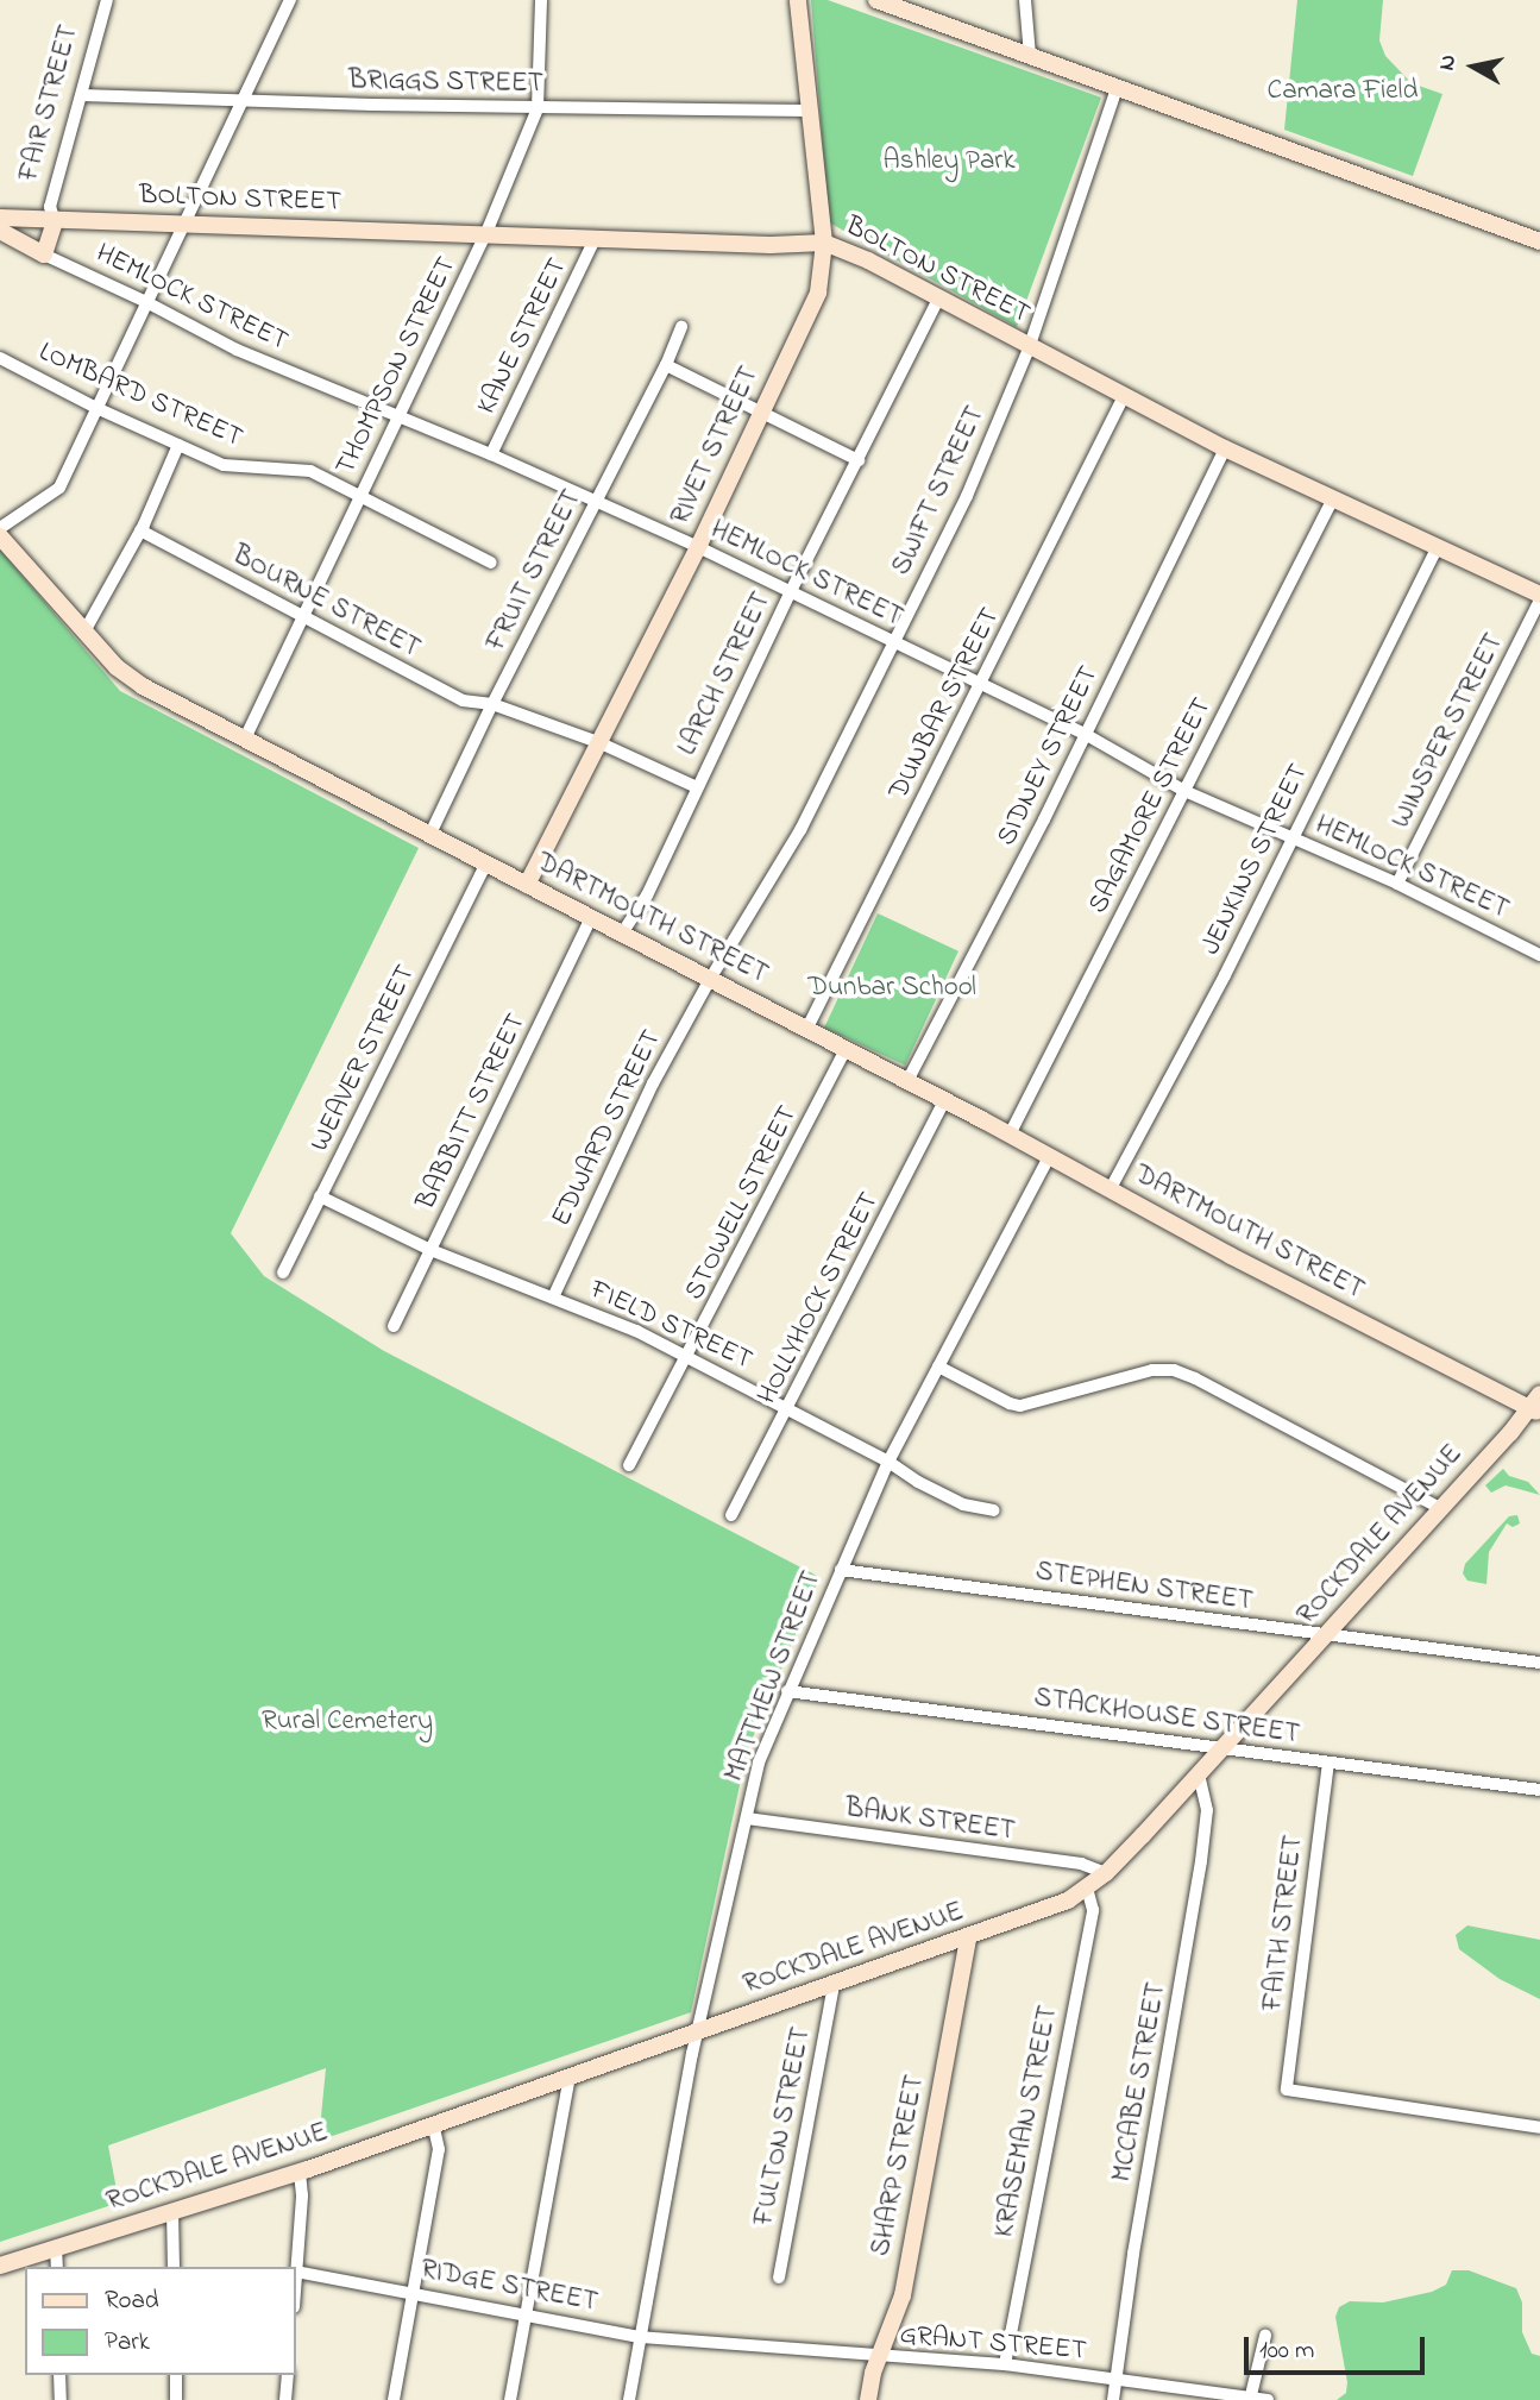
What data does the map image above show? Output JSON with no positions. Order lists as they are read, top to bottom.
{
  "streets": {
    "street": [
      "BRIGGS STREET",
      "FAIR STREET",
      "BOLTON STREET",
      "HEMLOCK STREET",
      "KANE STREET",
      "THOMPSON STREET",
      "LOMBARD STREET",
      "RIVET STREET",
      "SWIFT STREET",
      "FRUIT STREET",
      "BOURNE STREET",
      "LARCH STREET",
      "DUNBAR STREET",
      "WINSPER STREET",
      "SIDNEY STREET",
      "SAGAMORE STREET",
      "JENKINS STREET",
      "DARTMOUTH STREET",
      "WEAVER STREET",
      "BABBITT STREET",
      "EDWARD STREET",
      "STOWELL STREET",
      "HOLLYHOCK STREET",
      "FIELD STREET",
      "ROCKDALE AVENUE",
      "STEPHEN STREET",
      "MATTHEW STREET",
      "STACKHOUSE STREET",
      "BANK STREET",
      "FAITH STREET",
      "MCCABE STREET",
      "KRASEMAN STREET",
      "FULTON STREET",
      "SHARP STREET",
      "RIDGE STREET",
      "GRANT STREET"
    ]
  },
  "crossings": [
    ["BRIGGS STREET", "FAIR STREET"],
    ["BRIGGS STREET", "THOMPSON STREET"],
    ["BRIGGS STREET", "RIVET STREET"],
    ["FAIR STREET", "BOLTON STREET"],
    ["FAIR STREET", "HEMLOCK STREET"],
    ["BOLTON STREET", "KANE STREET"],
    ["BOLTON STREET", "THOMPSON STREET"],
    ["BOLTON STREET", "RIVET STREET"],
    ["BOLTON STREET", "SWIFT STREET"],
    ["BOLTON STREET", "LARCH STREET"],
    ["BOLTON STREET", "DUNBAR STREET"],
    ["BOLTON STREET", "WINSPER STREET"],
    ["BOLTON STREET", "SIDNEY STREET"],
    ["BOLTON STREET", "SAGAMORE STREET"],
    ["BOLTON STREET", "JENKINS STREET"],
    ["HEMLOCK STREET", "KANE STREET"],
    ["HEMLOCK STREET", "THOMPSON STREET"],
    ["HEMLOCK STREET", "RIVET STREET"],
    ["HEMLOCK STREET", "SWIFT STREET"],
    ["HEMLOCK STREET", "FRUIT STREET"],
    ["HEMLOCK STREET", "LARCH STREET"],
    ["HEMLOCK STREET", "DUNBAR STREET"],
    ["HEMLOCK STREET", "WINSPER STREET"],
    ["HEMLOCK STREET", "SIDNEY STREET"],
    ["HEMLOCK STREET", "SAGAMORE STREET"],
    ["HEMLOCK STREET", "JENKINS STREET"],
    ["THOMPSON STREET", "LOMBARD STREET"],
    ["THOMPSON STREET", "BOURNE STREET"],
    ["THOMPSON STREET", "DARTMOUTH STREET"],
    ["RIVET STREET", "BOURNE STREET"],
    ["RIVET STREET", "DARTMOUTH STREET"],
    ["SWIFT STREET", "DARTMOUTH STREET"],
    ["SWIFT STREET", "EDWARD STREET"],
    ["FRUIT STREET", "BOURNE STREET"],
    ["FRUIT STREET", "DARTMOUTH STREET"],
    ["BOURNE STREET", "LARCH STREET"],
    ["LARCH STREET", "DARTMOUTH STREET"],
    ["DUNBAR STREET", "DARTMOUTH STREET"],
    ["SIDNEY STREET", "DARTMOUTH STREET"],
    ["SAGAMORE STREET", "DARTMOUTH STREET"],
    ["JENKINS STREET", "DARTMOUTH STREET"],
    ["DARTMOUTH STREET", "WEAVER STREET"],
    ["DARTMOUTH STREET", "BABBITT STREET"],
    ["DARTMOUTH STREET", "EDWARD STREET"],
    ["DARTMOUTH STREET", "STOWELL STREET"],
    ["DARTMOUTH STREET", "HOLLYHOCK STREET"],
    ["DARTMOUTH STREET", "ROCKDALE AVENUE"],
    ["DARTMOUTH STREET", "MATTHEW STREET"],
    ["WEAVER STREET", "FIELD STREET"],
    ["BABBITT STREET", "FIELD STREET"],
    ["EDWARD STREET", "FIELD STREET"],
    ["STOWELL STREET", "FIELD STREET"],
    ["HOLLYHOCK STREET", "FIELD STREET"],
    ["FIELD STREET", "MATTHEW STREET"],
    ["ROCKDALE AVENUE", "STEPHEN STREET"],
    ["ROCKDALE AVENUE", "MATTHEW STREET"],
    ["ROCKDALE AVENUE", "STACKHOUSE STREET"],
    ["ROCKDALE AVENUE", "BANK STREET"],
    ["ROCKDALE AVENUE", "MCCABE STREET"],
    ["ROCKDALE AVENUE", "KRASEMAN STREET"],
    ["ROCKDALE AVENUE", "FULTON STREET"],
    ["ROCKDALE AVENUE", "SHARP STREET"],
    ["STEPHEN STREET", "MATTHEW STREET"],
    ["MATTHEW STREET", "STACKHOUSE STREET"],
    ["MATTHEW STREET", "BANK STREET"],
    ["MATTHEW STREET", "RIDGE STREET"],
    ["STACKHOUSE STREET", "FAITH STREET"],
    ["MCCABE STREET", "GRANT STREET"],
    ["KRASEMAN STREET", "GRANT STREET"],
    ["SHARP STREET", "GRANT STREET"],
    ["RIDGE STREET", "GRANT STREET"]
  ],
  "parks": [
    "Camara Field",
    "Ashley Park",
    "Dunbar School",
    "Rural Cemetery"
  ],
  "legend": ["Road", "Park"],
  "scale_bar": "100 m",
  "north": "left"
}
